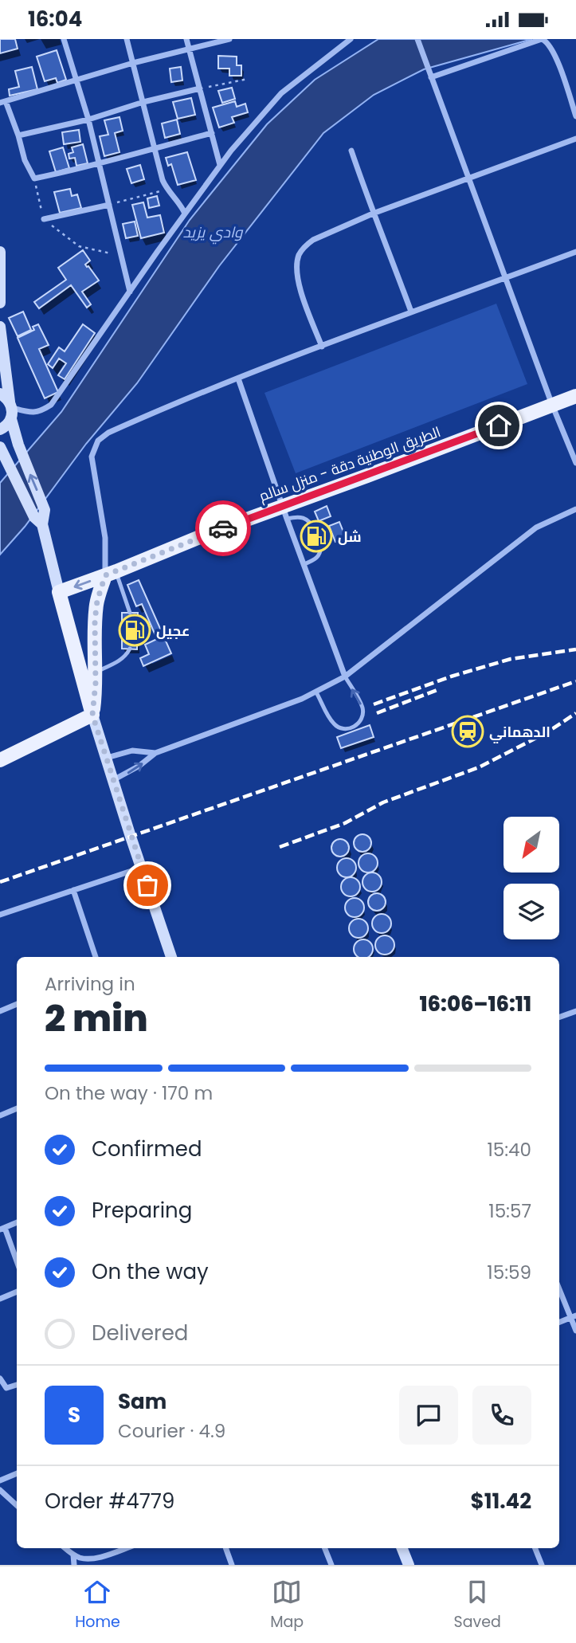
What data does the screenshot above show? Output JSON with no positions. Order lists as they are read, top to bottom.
{
  "streets": {
    "main road": ["الطريق الوطنية دقة - منزل سالم"]
  },
  "water": ["وادي يزيد"],
  "places": {
    "fuel station": ["شل", "عجيل"],
    "station": ["الدهماني"]
  },
  "north": "bottom left",
  "page": {
    "status": "16:04",
    "heading": ["2 min", "Arriving in", "16:06–16:11"],
    "panel": [
      "Sam",
      "Courier · 4.9",
      "Order #4779",
      "$11.42"
    ],
    "bar": "On the way · 170 m",
    "list": [
      ["Confirmed", "15:40"],
      ["Preparing", "15:57"],
      ["On the way", "15:59"],
      "Delivered"
    ],
    "round": "S",
    "tabs": ["Home", "Map", "Saved"]
  }
}
